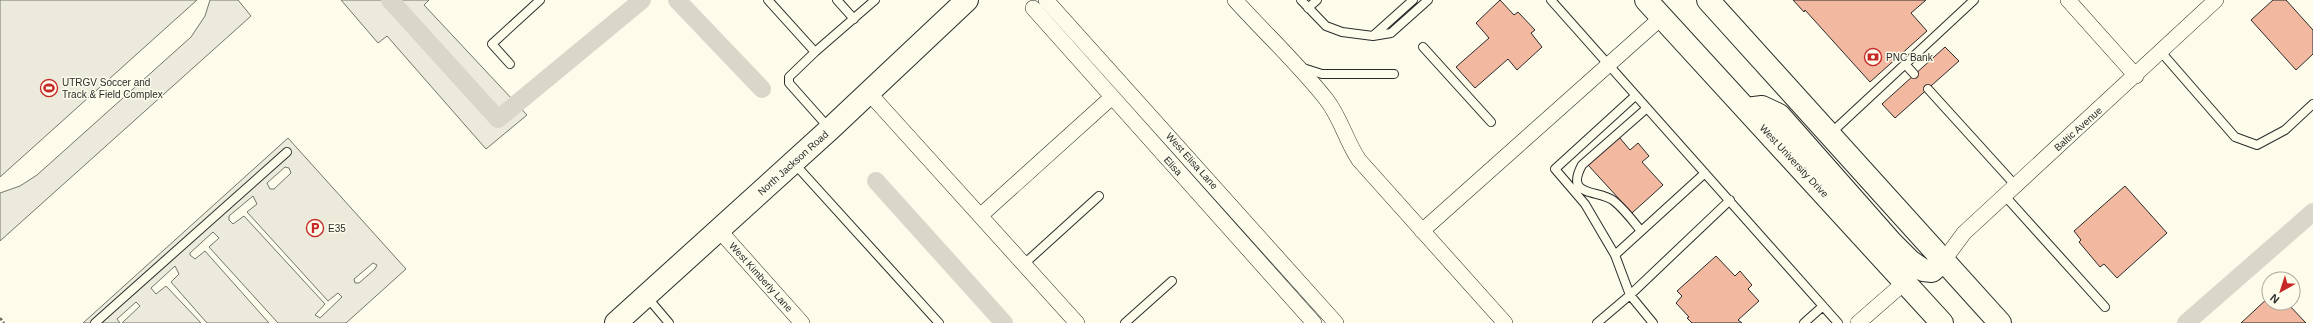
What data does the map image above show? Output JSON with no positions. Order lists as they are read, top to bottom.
{
  "streets": {
    "main road": ["West University Drive", "North Jackson Road"],
    "street": [
      "Baltic Avenue",
      "West Elisa Lane",
      "Elisa",
      "West Kimberly Lane"
    ]
  },
  "crossings": [
    ["North Jackson Road", "West Kimberly Lane"]
  ],
  "places": {
    "bank": ["PNC Bank"],
    "sports": ["UTRGV Soccer and Track & Field Complex"],
    "parking": ["E35"]
  },
  "north": "bottom left"
}
